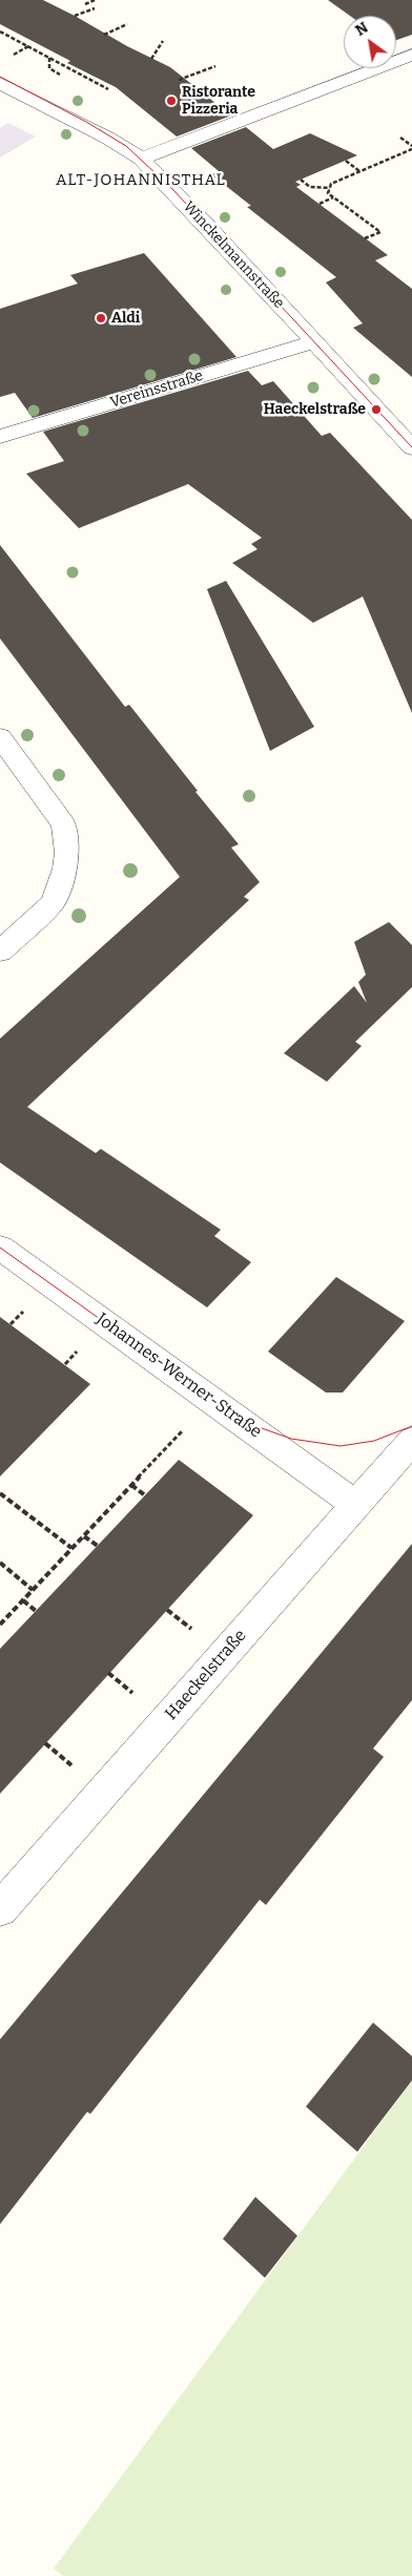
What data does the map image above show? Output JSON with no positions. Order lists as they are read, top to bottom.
{
  "streets": {
    "street": [
      "Winckelmannstraße",
      "Vereinsstraße",
      "Johannes-Werner-Straße",
      "Haeckelstraße"
    ]
  },
  "crossings": [
    ["Winckelmannstraße", "Vereinsstraße"],
    ["Johannes-Werner-Straße", "Haeckelstraße"]
  ],
  "districts": ["ALT-JOHANNISTHAL"],
  "places": ["Ristorante Pizzeria", "Aldi", "Haeckelstraße"],
  "north": "top left"
}
